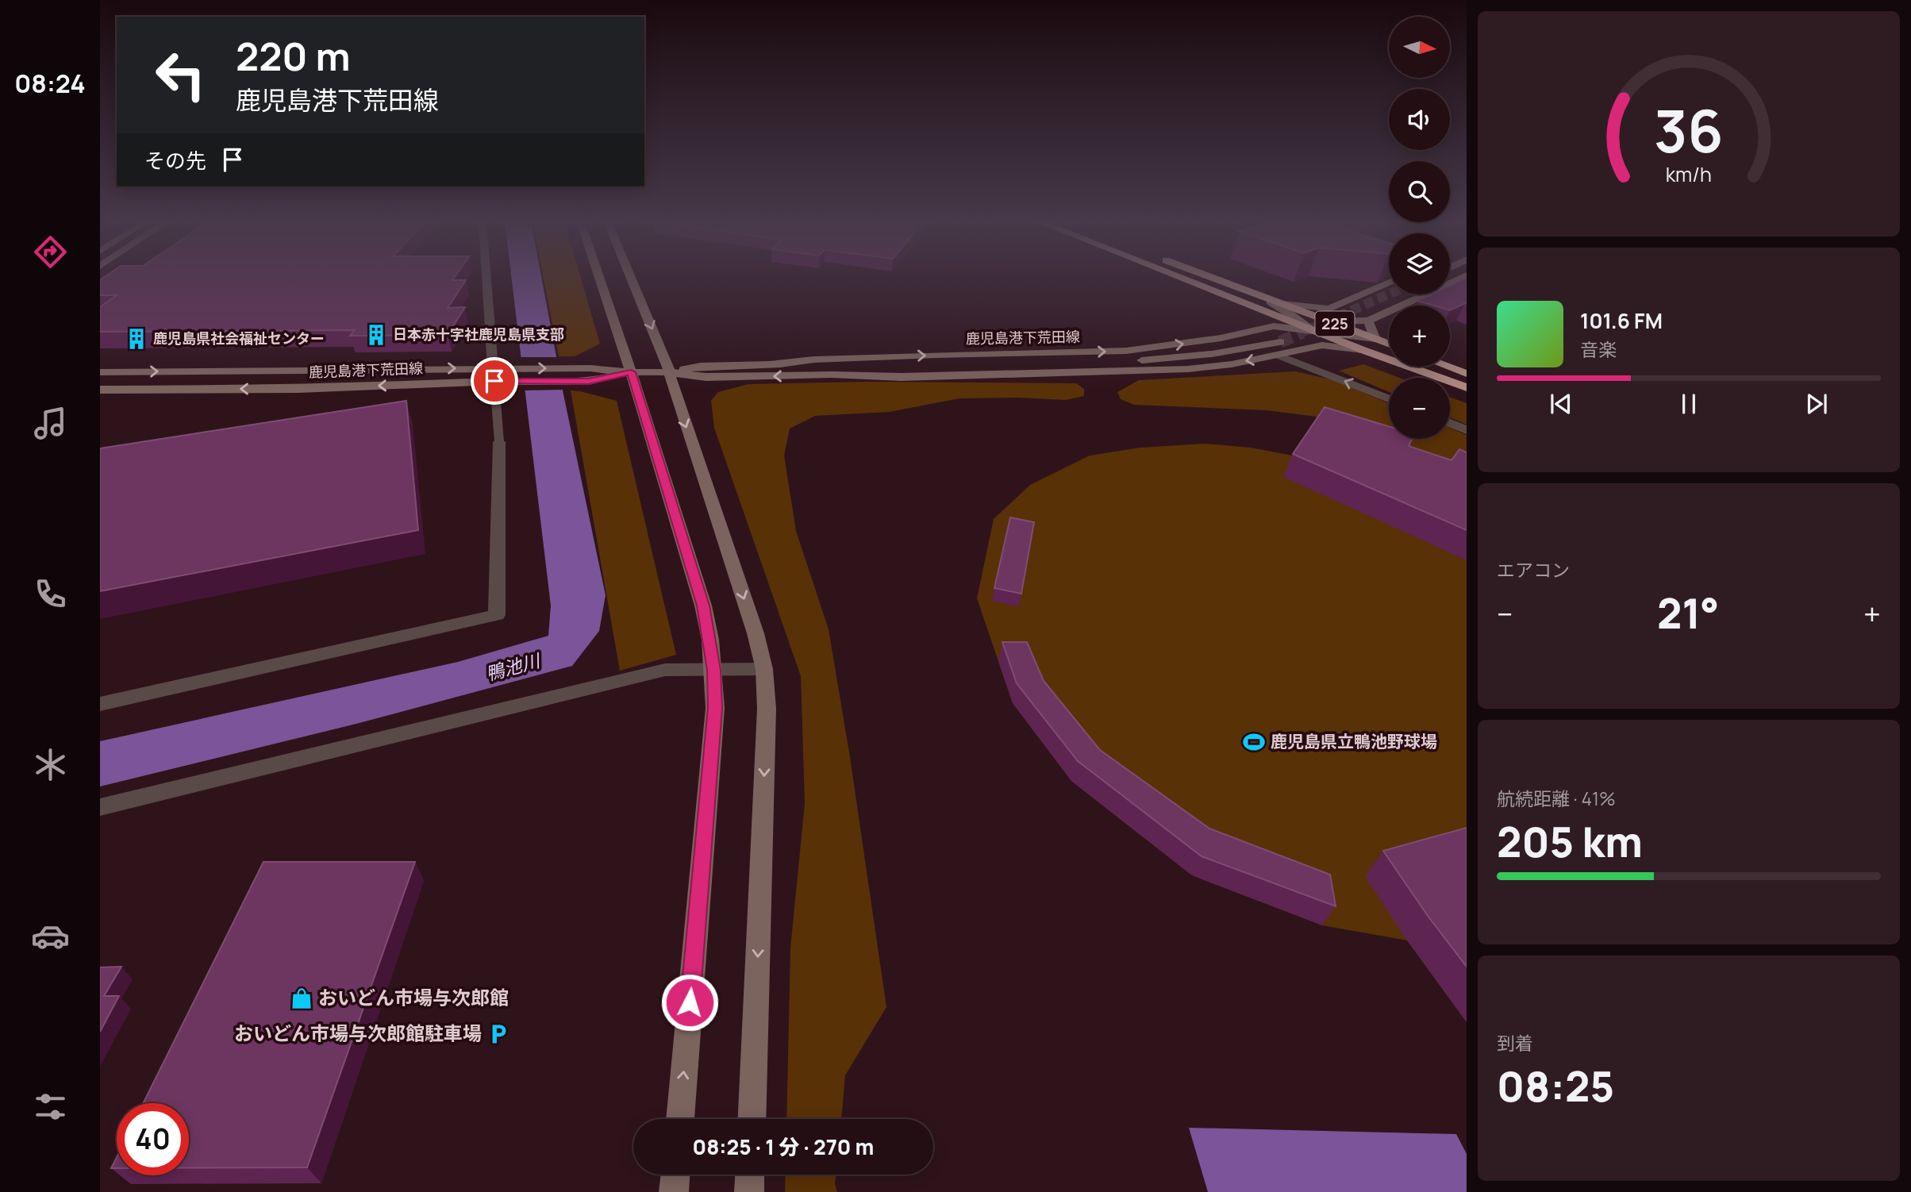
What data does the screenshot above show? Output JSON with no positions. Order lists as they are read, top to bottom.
{
  "streets": {
    "highway": ["225"],
    "main road": ["鹿児島港下荒田線"]
  },
  "crossings": [
    ["225", "鹿児島港下荒田線"]
  ],
  "water": ["鴨池川"],
  "places": {
    "building": ["日本赤十字社鹿児島県支部", "鹿児島県社会福祉センター"],
    "sports": ["鹿児島県立鴨池野球場"],
    "shop": ["おいどん市場与次郎館"],
    "parking": ["おいどん市場与次郎館駐車場"]
  },
  "north": "right",
  "page": {
    "tabs": "08:24",
    "map_buttons": ["+", "−"],
    "turn": ["220 m", "鹿児島港下荒田線"],
    "then": "その先",
    "song": ["101.6 FM", "音楽"],
    "tile": [
      "エアコン",
      ["航続距離 · 41%", "205 km"],
      ["到着", "08:25"]
    ],
    "heat": ["−", "21°", "+"],
    "limit": "40",
    "trip": "08:25 · 1 分 · 270 m",
    "gauge": ["36", "km/h"]
  }
}
